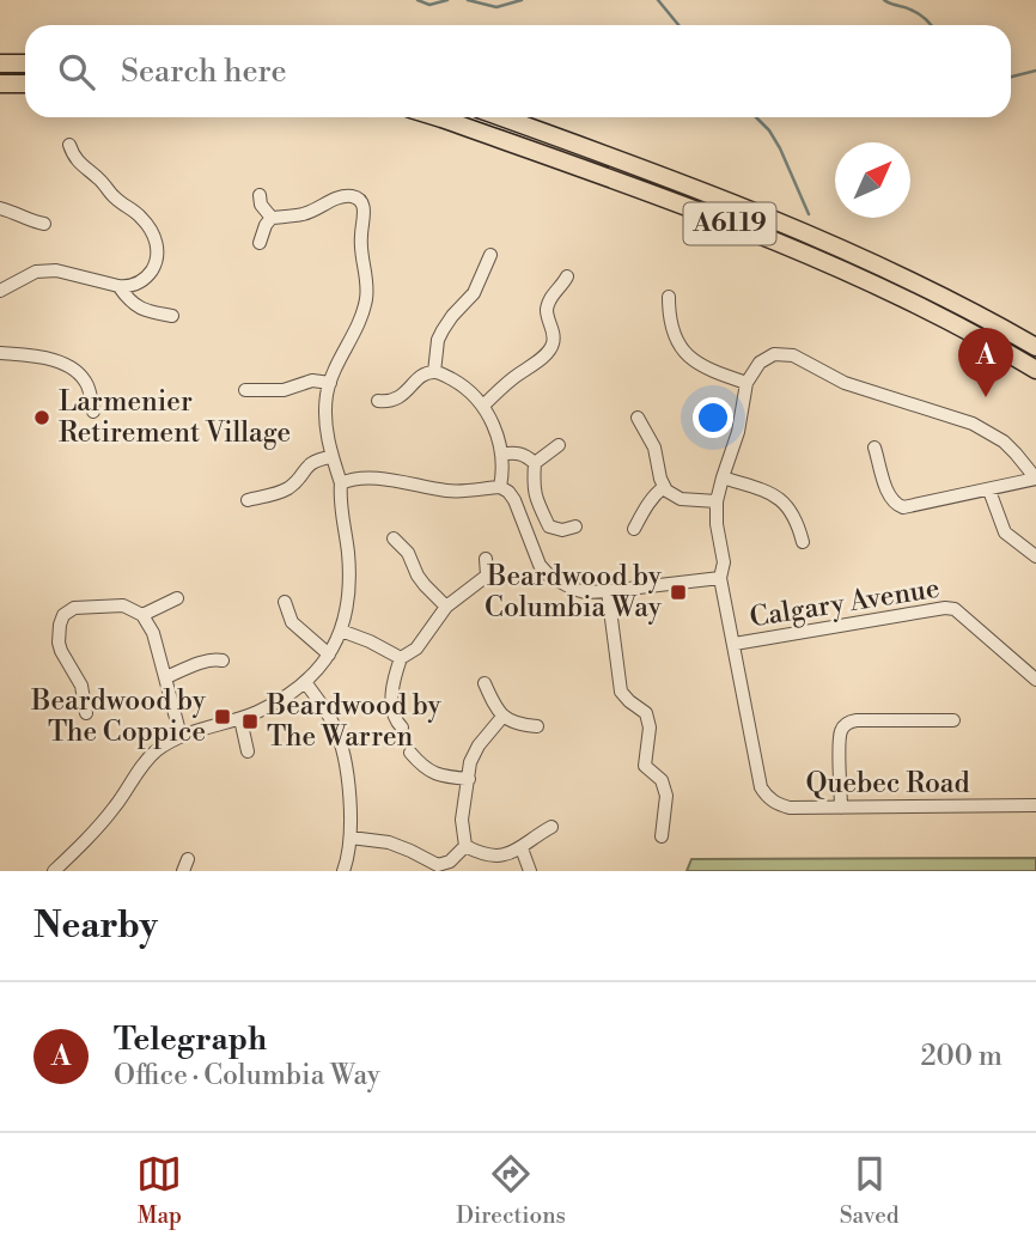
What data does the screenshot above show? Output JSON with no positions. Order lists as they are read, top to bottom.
{
  "streets": {
    "highway": ["A6119"],
    "street": ["Calgary Avenue", "Quebec Road"]
  },
  "crossings": [
    ["Calgary Avenue", "Quebec Road"]
  ],
  "places": {
    "other": ["Larmenier Retirement Village"],
    "transit": ["Beardwood by Columbia Way", "Beardwood by The Coppice", "Beardwood by The Warren"]
  },
  "north": "top right",
  "page": {
    "search": "Search here",
    "pins": "A",
    "heading": "Nearby",
    "list": [
      {
        "mark": "A",
        "name": "Telegraph",
        "note": "Office · Columbia Way",
        "value": "200 m"
      }
    ],
    "nav": ["Map", "Directions", "Saved"]
  }
}
